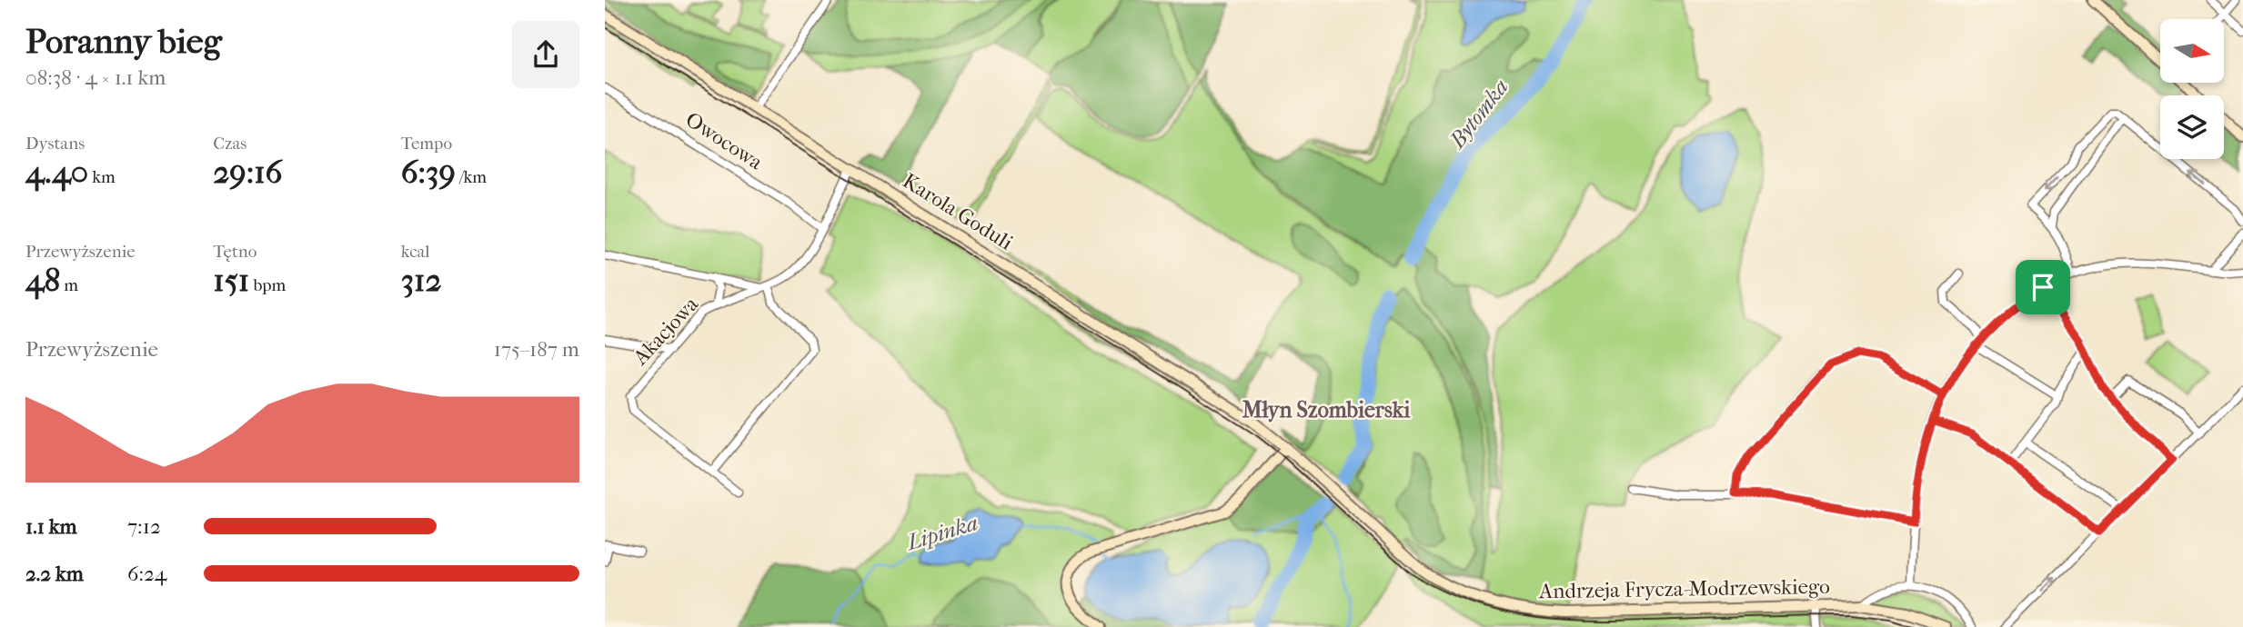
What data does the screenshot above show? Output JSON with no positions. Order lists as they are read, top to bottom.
{
  "streets": {
    "main road": ["Karola Goduli", "Andrzeja Frycza-Modrzewskiego"],
    "street": ["Owocowa", "Akacjowa"]
  },
  "crossings": [
    ["Owocowa", "Akacjowa"],
    ["Karola Goduli", "Akacjowa"],
    ["Karola Goduli", "Andrzeja Frycza-Modrzewskiego"]
  ],
  "districts": ["Młyn Szombierski"],
  "water": ["Bytomka", "Lipinka"],
  "north": "right",
  "page": {
    "heading": ["Poranny bieg", "08:38 · 4 × 1.1 km"],
    "stats": [
      ["Dystans", "4.40 km"],
      ["Czas", "29:16"],
      ["Tempo", "6:39 /km"],
      ["Przewyższenie", "48 m"],
      ["Tętno", "151 bpm"],
      ["kcal", "312"]
    ],
    "chart": ["Przewyższenie", "175–187 m"],
    "list": [
      {
        "name": "1.1 km",
        "note": "7:12"
      },
      {
        "name": "2.2 km",
        "note": "6:24"
      }
    ]
  }
}
